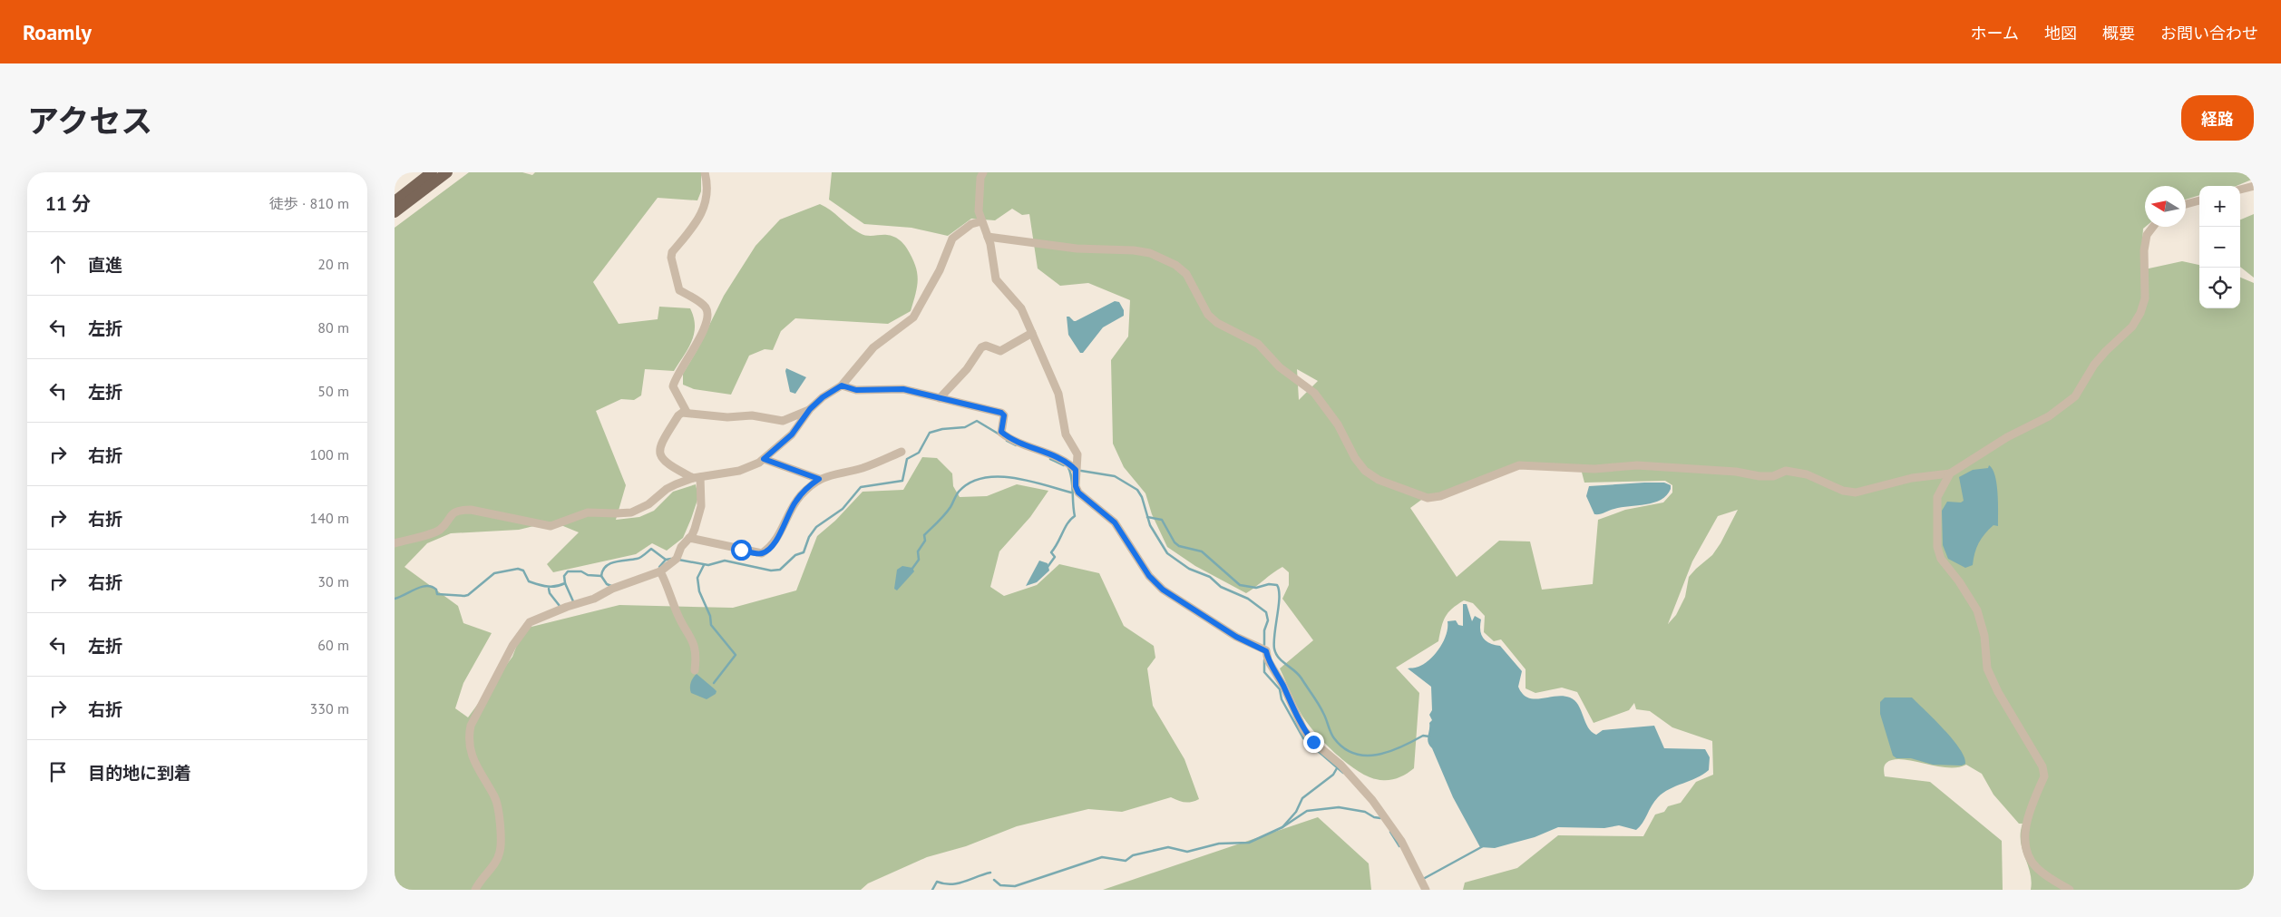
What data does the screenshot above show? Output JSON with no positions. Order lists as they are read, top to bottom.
{
  "north": "left",
  "page": {
    "header": "Roamly",
    "nav": [
      "ホーム",
      "地図",
      "概要",
      "お問い合わせ"
    ],
    "title": "アクセス",
    "buttons": "経路",
    "heading": ["11 分", "徒歩 · 810 m"],
    "map_buttons": ["+", "−"],
    "list": [
      ["直進", "20 m"],
      ["左折", "80 m"],
      ["左折", "50 m"],
      ["右折", "100 m"],
      ["右折", "140 m"],
      ["右折", "30 m"],
      ["左折", "60 m"],
      ["右折", "330 m"],
      "目的地に到着"
    ]
  }
}
